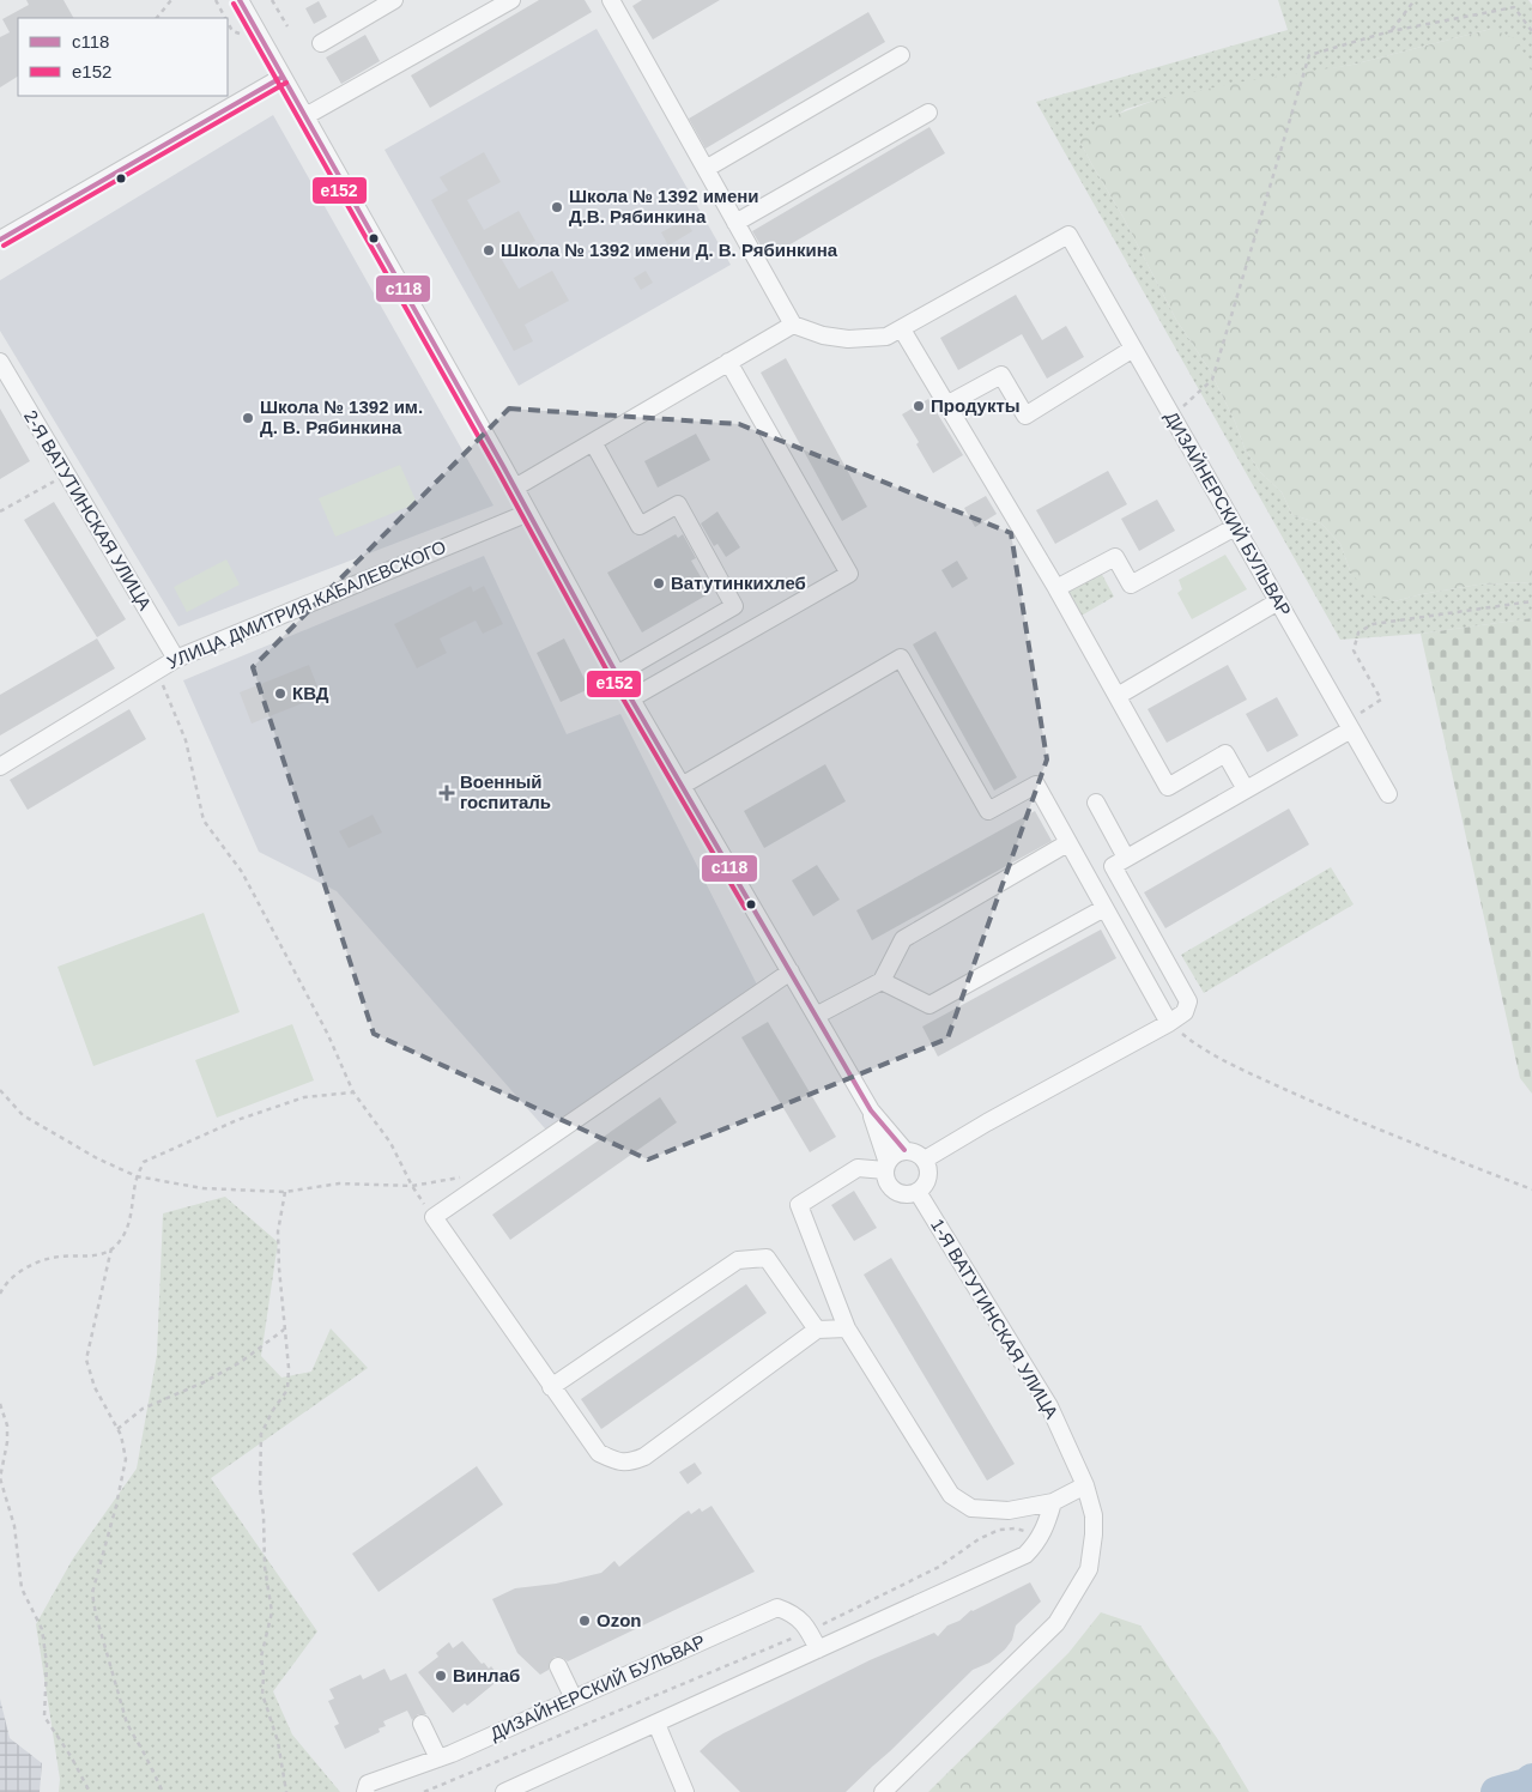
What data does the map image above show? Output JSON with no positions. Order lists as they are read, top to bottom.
{
  "streets": {
    "street": [
      "2-Я ВАТУТИНСКАЯ УЛИЦА",
      "ДИЗАЙНЕРСКИЙ БУЛЬВАР",
      "УЛИЦА ДМИТРИЯ КАБАЛЕВСКОГО",
      "1-Я ВАТУТИНСКАЯ УЛИЦА"
    ]
  },
  "crossings": [
    ["2-Я ВАТУТИНСКАЯ УЛИЦА", "УЛИЦА ДМИТРИЯ КАБАЛЕВСКОГО"]
  ],
  "places": {
    "other": [
      "Школа № 1392 имени Д.В. Рябинкина",
      "Школа № 1392 имени Д. В. Рябинкина",
      "Продукты",
      "Школа № 1392 им. Д. В. Рябинкина",
      "Ватутинкихлеб",
      "КВД",
      "Ozon",
      "Винлаб"
    ],
    "health": ["Военный госпиталь"]
  },
  "lines": ["transit line с118", "transit line е152"],
  "legend": ["с118", "е152"]
}
